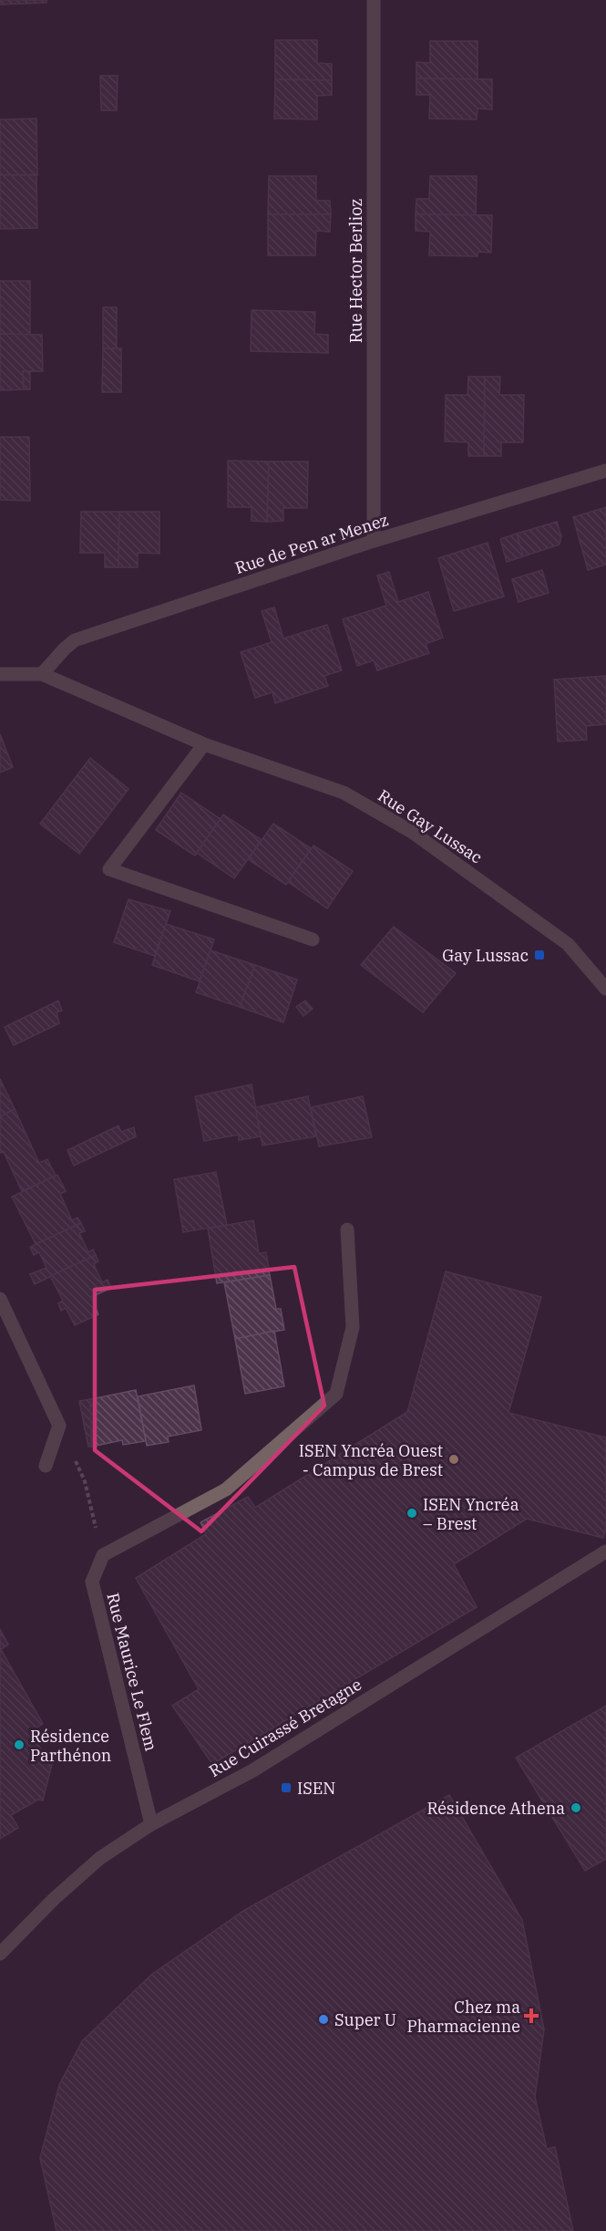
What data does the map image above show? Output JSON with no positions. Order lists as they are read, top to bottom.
{
  "streets": {
    "street": [
      "Rue Hector Berlioz",
      "Rue de Pen ar Menez",
      "Rue Gay Lussac",
      "Rue Maurice Le Flem",
      "Rue Cuirassé Bretagne"
    ]
  },
  "crossings": [
    ["Rue Hector Berlioz", "Rue de Pen ar Menez"],
    ["Rue de Pen ar Menez", "Rue Gay Lussac"],
    ["Rue Maurice Le Flem", "Rue Cuirassé Bretagne"]
  ],
  "places": {
    "transit": ["Gay Lussac", "ISEN"],
    "other": [
      "ISEN Yncréa Ouest - Campus de Brest",
      "ISEN Yncréa – Brest",
      "Résidence Parthénon",
      "Résidence Athena",
      "Super U"
    ],
    "health": ["Chez ma Pharmacienne"]
  }
}
